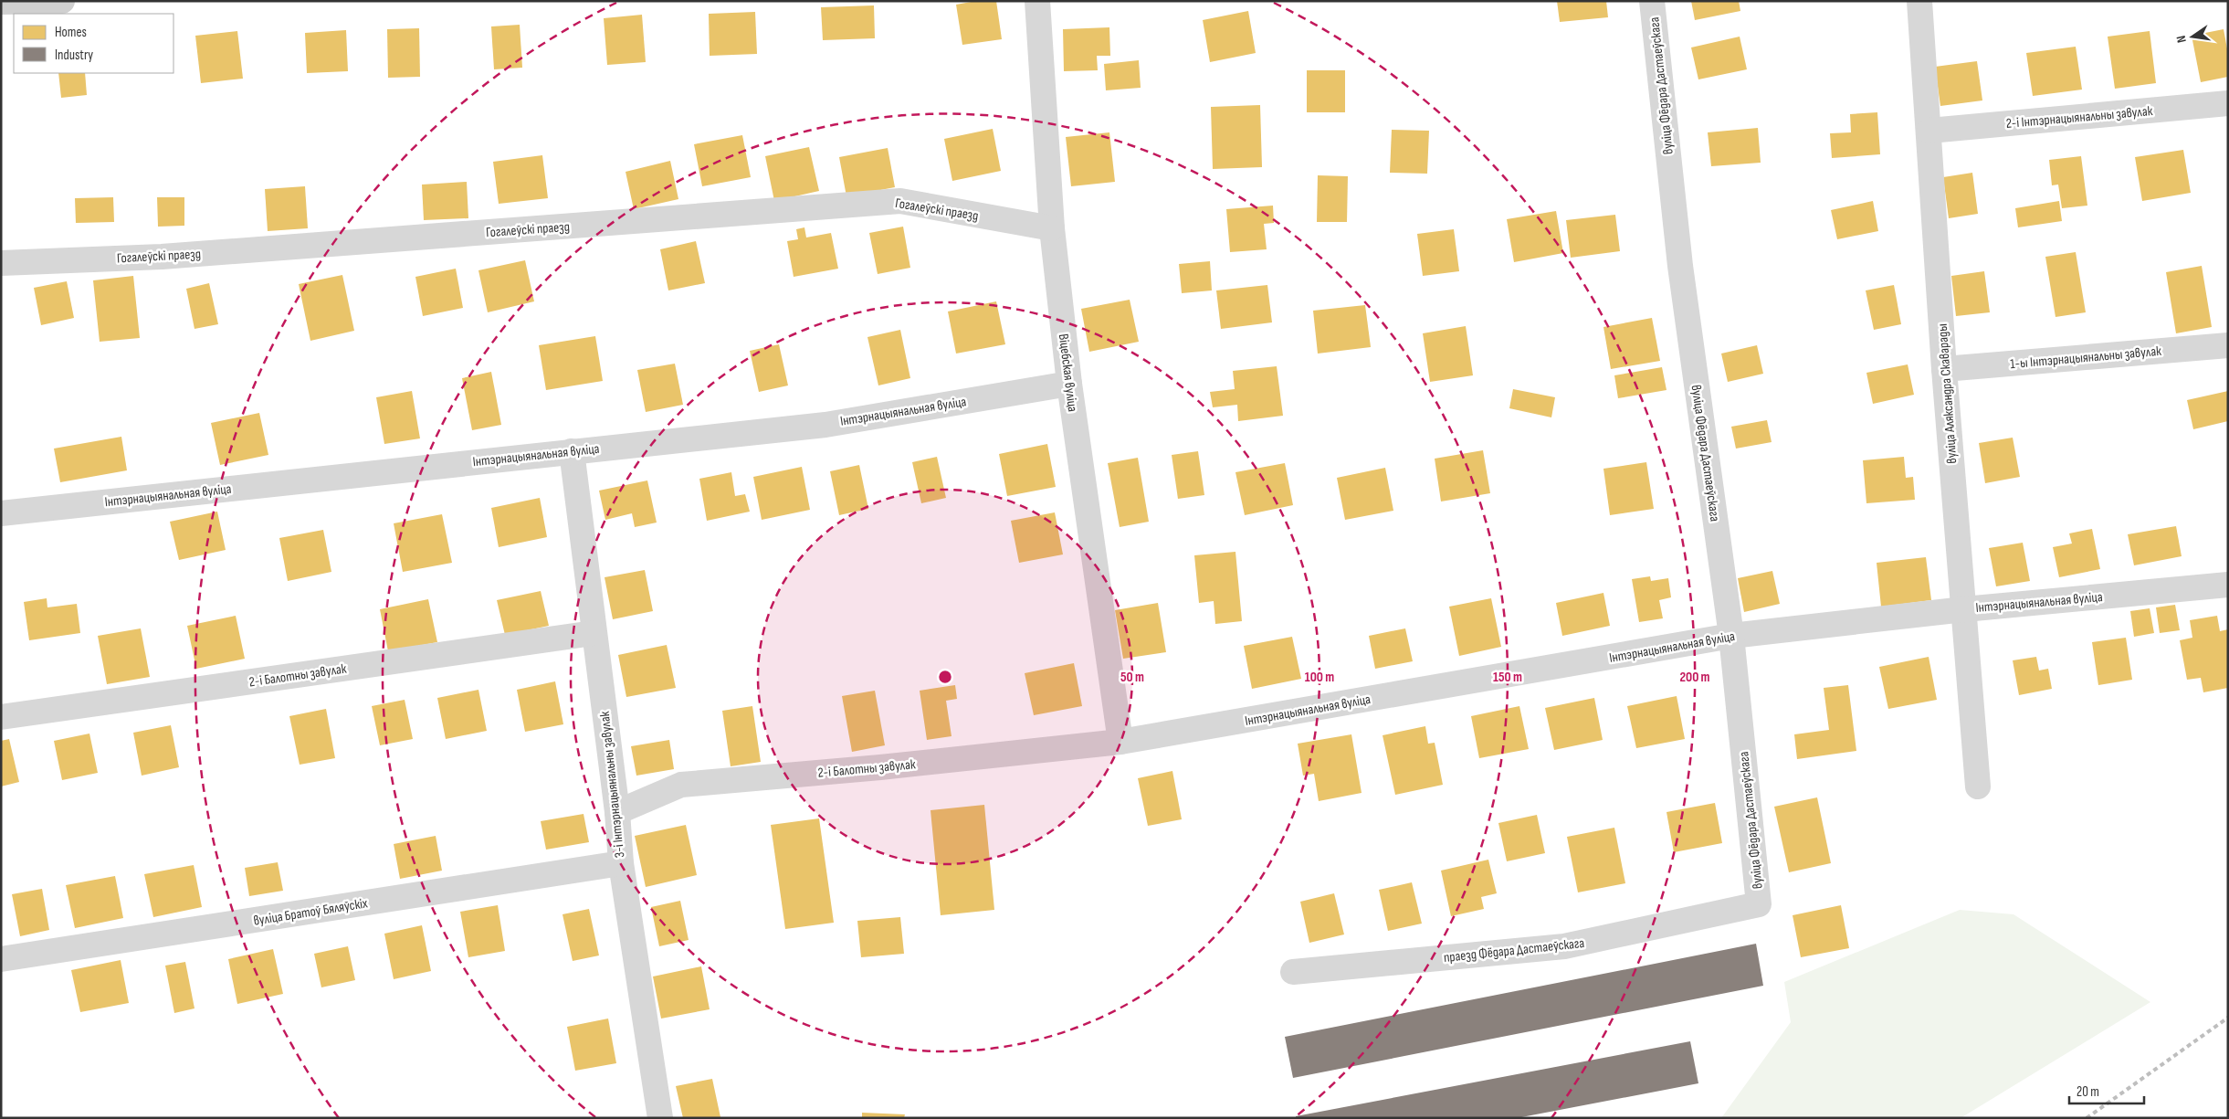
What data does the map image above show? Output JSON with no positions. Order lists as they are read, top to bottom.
{
  "streets": {
    "street": [
      "вуліца Фёдара Дастаеўскага",
      "2-і Інтэрнацыянальны завулак",
      "Гогалеўскі праезд",
      "1-ы Інтэрнацыянальны завулак",
      "Віцебская вуліца",
      "вуліца Аляксандра Скаварады",
      "Інтэрнацыянальная вуліца",
      "2-і Балотны завулак",
      "3-і Інтэрнацыянальны завулак",
      "вуліца Братоў Бяляўскіх",
      "праезд Фёдара Дастаеўскага"
    ]
  },
  "crossings": [
    ["вуліца Фёдара Дастаеўскага", "Інтэрнацыянальная вуліца"],
    ["вуліца Фёдара Дастаеўскага", "праезд Фёдара Дастаеўскага"],
    ["2-і Інтэрнацыянальны завулак", "вуліца Аляксандра Скаварады"],
    ["Гогалеўскі праезд", "Віцебская вуліца"],
    ["1-ы Інтэрнацыянальны завулак", "вуліца Аляксандра Скаварады"],
    ["Віцебская вуліца", "Інтэрнацыянальная вуліца"],
    ["Віцебская вуліца", "2-і Балотны завулак"],
    ["вуліца Аляксандра Скаварады", "Інтэрнацыянальная вуліца"],
    ["Інтэрнацыянальная вуліца", "2-і Балотны завулак"],
    ["Інтэрнацыянальная вуліца", "3-і Інтэрнацыянальны завулак"],
    ["2-і Балотны завулак", "3-і Інтэрнацыянальны завулак"],
    ["3-і Інтэрнацыянальны завулак", "вуліца Братоў Бяляўскіх"]
  ],
  "legend": ["Homes", "Industry"],
  "scale_bar": "20 m",
  "north": "left",
  "rings": [
    "50 m",
    "100 m",
    "150 m",
    "200 m"
  ]
}
